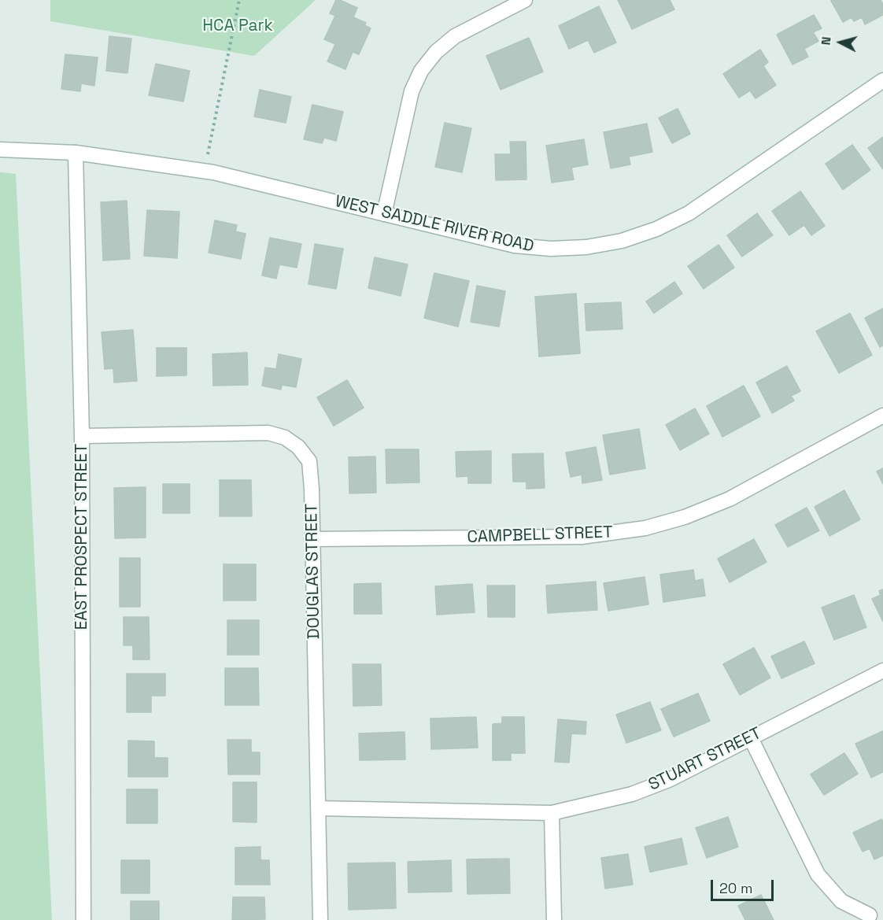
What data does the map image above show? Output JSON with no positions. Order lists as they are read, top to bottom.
{
  "streets": {
    "street": [
      "WEST SADDLE RIVER ROAD",
      "CAMPBELL STREET",
      "EAST PROSPECT STREET",
      "DOUGLAS STREET",
      "STUART STREET"
    ]
  },
  "crossings": [
    ["WEST SADDLE RIVER ROAD", "EAST PROSPECT STREET"],
    ["CAMPBELL STREET", "DOUGLAS STREET"],
    ["EAST PROSPECT STREET", "DOUGLAS STREET"],
    ["DOUGLAS STREET", "STUART STREET"]
  ],
  "parks": ["HCA Park"],
  "scale_bar": "20 m",
  "north": "left"
}
